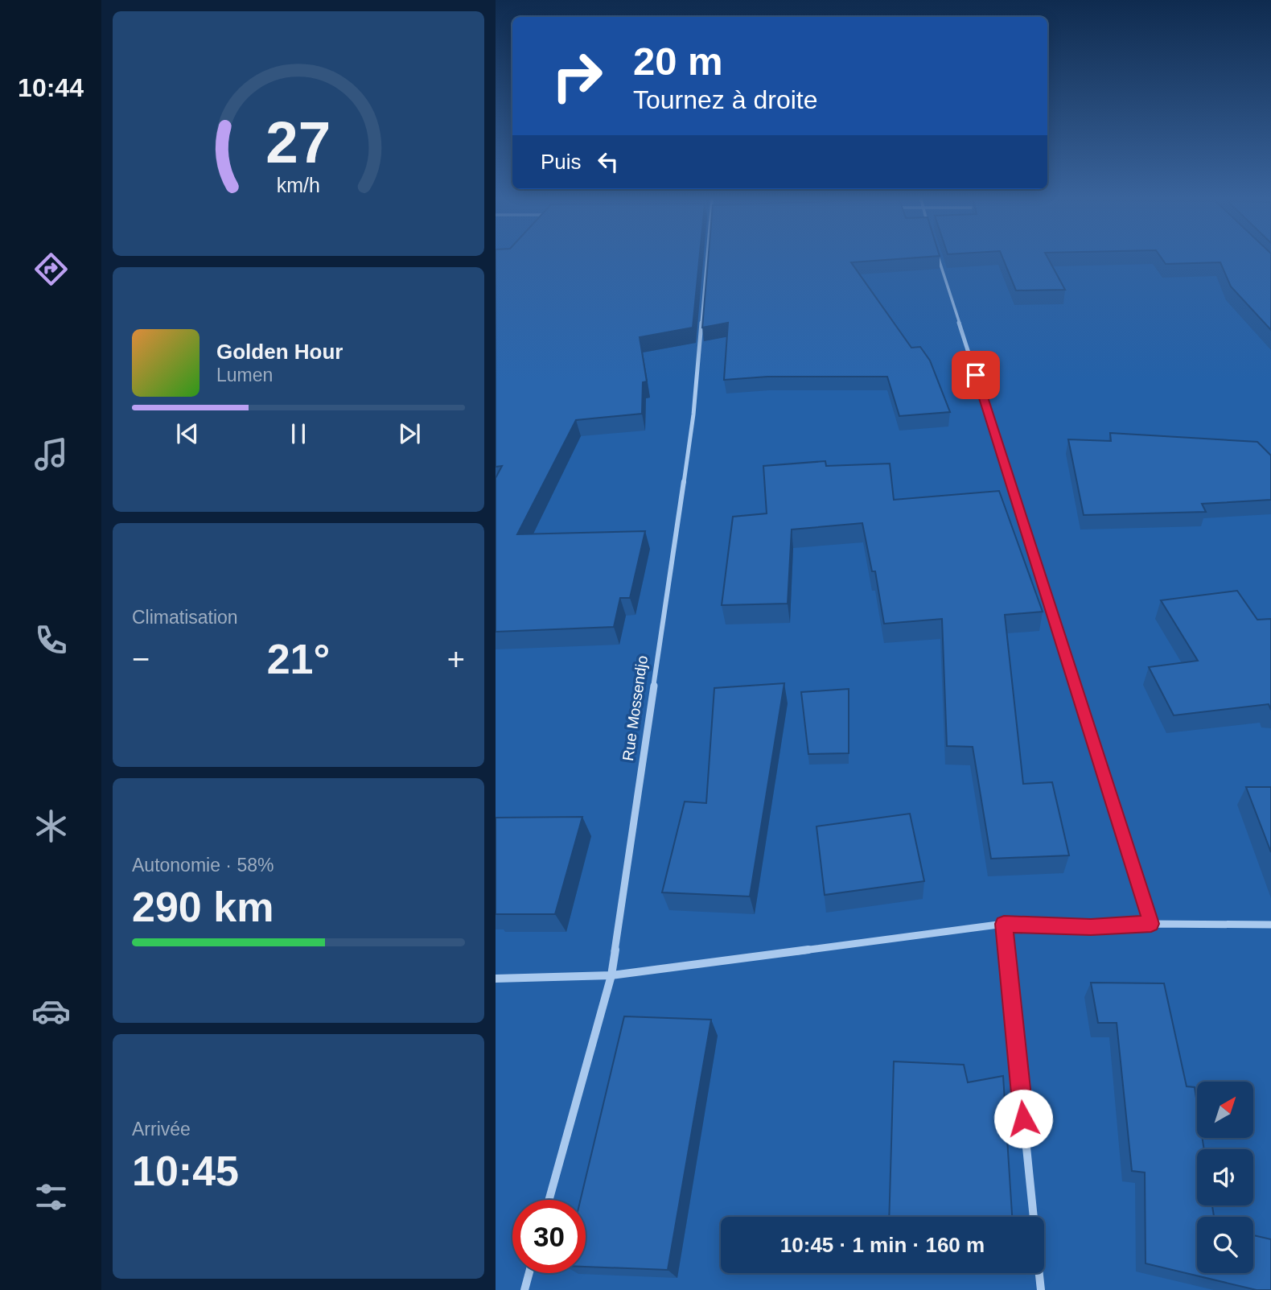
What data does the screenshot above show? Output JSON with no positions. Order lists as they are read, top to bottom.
{
  "streets": {
    "street": ["Rue Mossendjo"]
  },
  "north": "top right",
  "page": {
    "tabs": "10:44",
    "turn": ["20 m", "Tournez à droite"],
    "then": "Puis",
    "song": ["Golden Hour", "Lumen"],
    "tile": [
      "Climatisation",
      ["Autonomie · 58%", "290 km"],
      ["Arrivée", "10:45"]
    ],
    "heat": ["−", "21°", "+"],
    "limit": "30",
    "trip": "10:45 · 1 min · 160 m",
    "gauge": ["27", "km/h"]
  }
}
